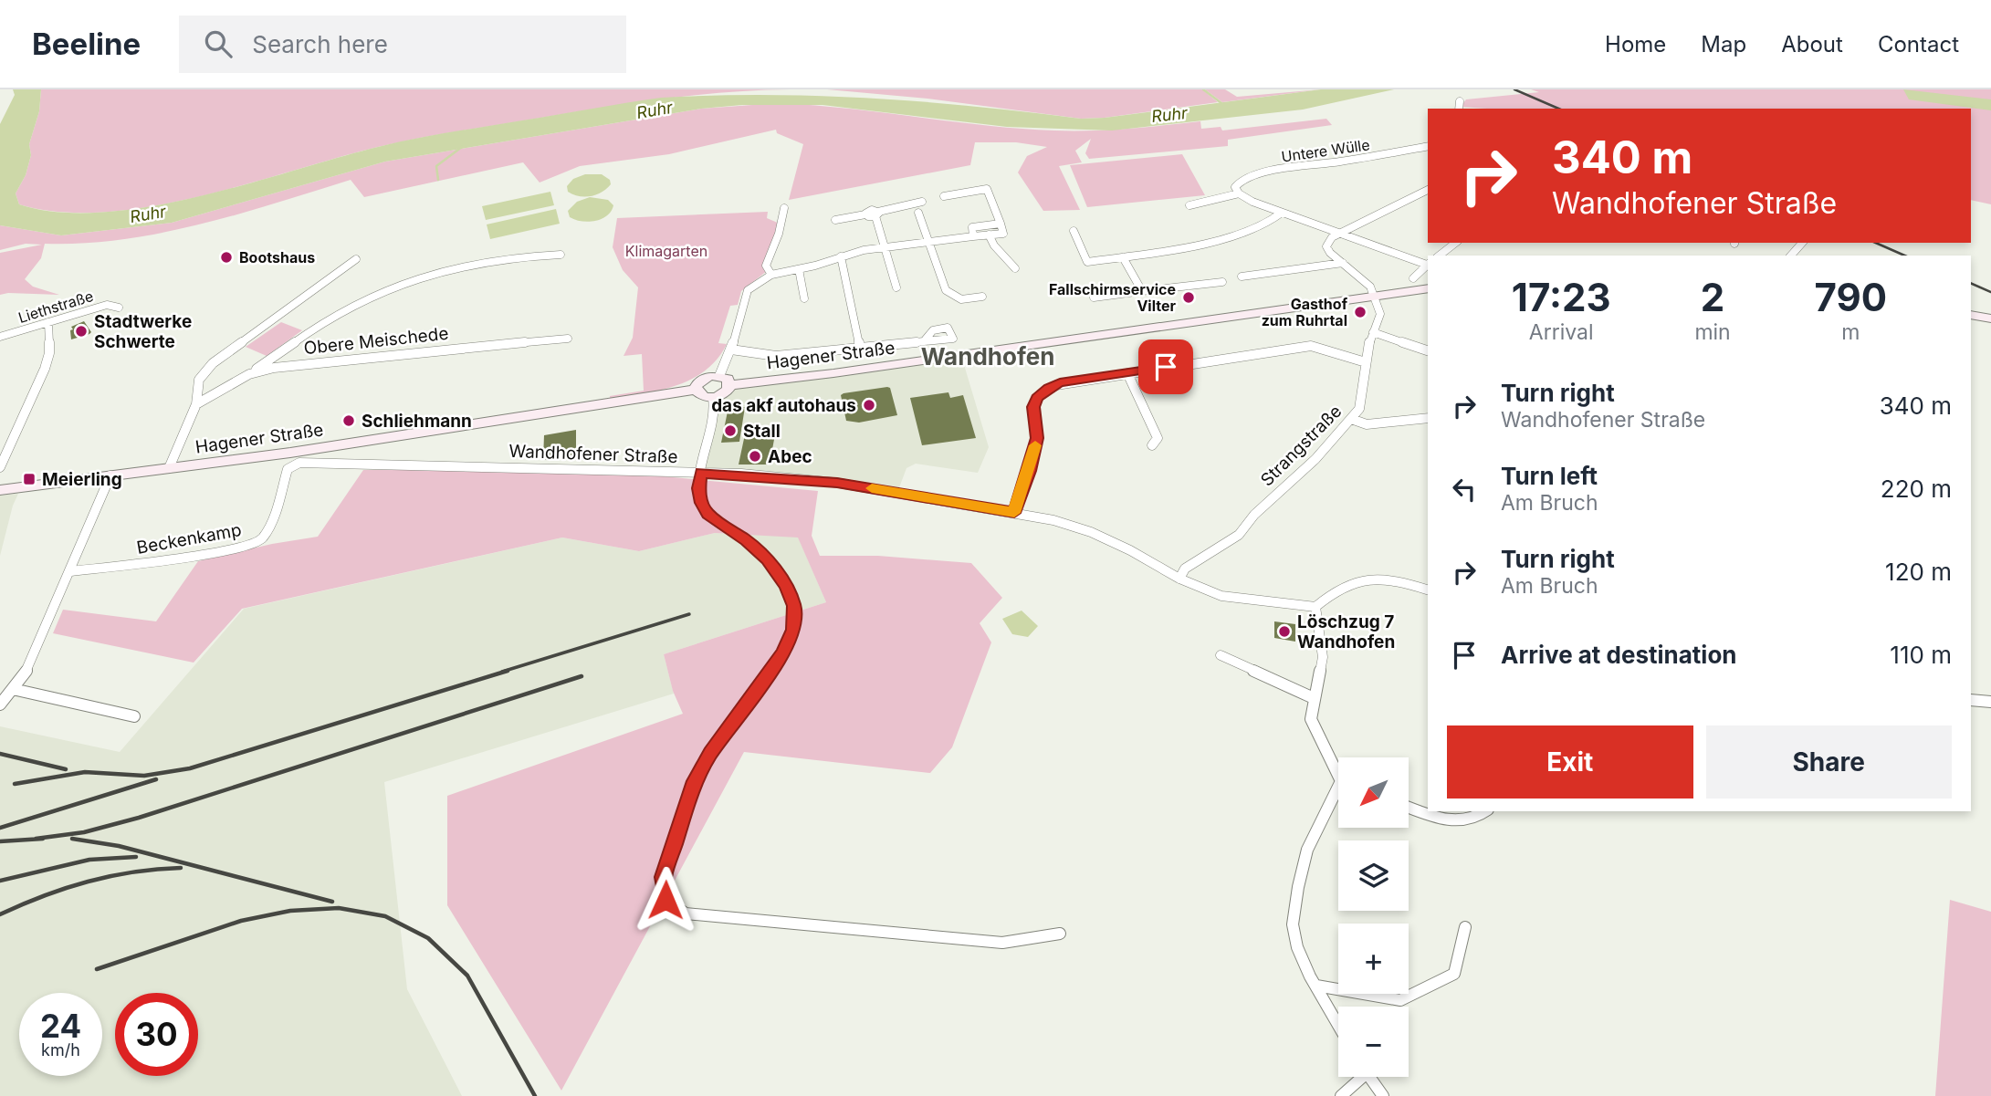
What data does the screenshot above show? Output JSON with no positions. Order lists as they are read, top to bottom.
{
  "streets": {
    "main road": ["Hagener Straße"],
    "street": [
      "Untere Wülle",
      "Liethstraße",
      "Obere Meischede",
      "Strangstraße",
      "Wandhofener Straße",
      "Beckenkamp"
    ]
  },
  "crossings": [
    ["Obere Meischede", "Hagener Straße"],
    ["Hagener Straße", "Strangstraße"],
    ["Strangstraße", "Wandhofener Straße"],
    ["Wandhofener Straße", "Beckenkamp"]
  ],
  "districts": ["Wandhofen"],
  "water": ["Ruhr"],
  "parks": ["Klimagarten"],
  "places": {
    "other": [
      "Bootshaus",
      "Fallschirmservice Vilter",
      "Gasthof zum Ruhrtal",
      "Stadtwerke Schwerte",
      "das akf autohaus",
      "Schliehmann",
      "Stall",
      "Abec",
      "Löschzug 7 Wandhofen"
    ],
    "transit": ["Meierling"]
  },
  "north": "bottom left",
  "page": {
    "header": "Beeline",
    "search": "Search here",
    "nav": [
      "Home",
      "Map",
      "About",
      "Contact"
    ],
    "turn": ["340 m", "Wandhofener Straße"],
    "eta": [
      "17:23",
      "Arrival",
      "2",
      "min",
      "790",
      "m"
    ],
    "list": [
      {
        "name": "Turn right",
        "note": "Wandhofener Straße",
        "value": "340 m"
      },
      {
        "name": "Turn left",
        "note": "Am Bruch",
        "value": "220 m"
      },
      {
        "name": "Turn right",
        "note": "Am Bruch",
        "value": "120 m"
      },
      {
        "name": "Arrive at destination",
        "value": "110 m"
      }
    ],
    "buttons": ["Exit", "Share"],
    "map_buttons": ["+", "−"],
    "speed": "24 km/h",
    "limit": "30"
  }
}
